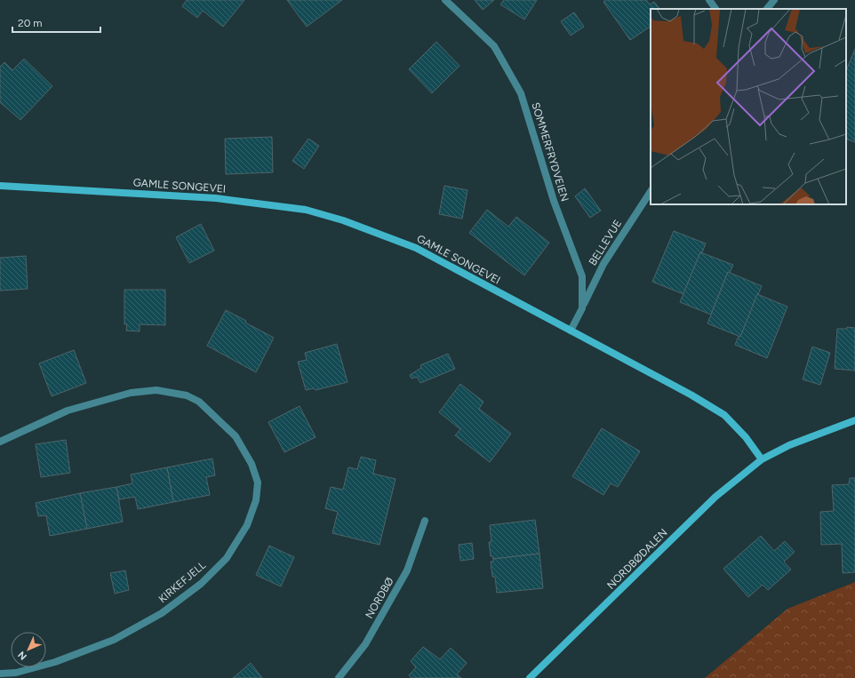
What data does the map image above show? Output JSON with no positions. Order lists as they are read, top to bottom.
{
  "streets": {
    "main road": ["GAMLE SONGEVEI", "NORDBØDALEN"],
    "street": [
      "SOMMERFRYDVEIEN",
      "BELLEVUE",
      "KIRKEFJELL",
      "NORDBØ"
    ]
  },
  "crossings": [
    ["SOMMERFRYDVEIEN", "GAMLE SONGEVEI"],
    ["SOMMERFRYDVEIEN", "BELLEVUE"],
    ["GAMLE SONGEVEI", "NORDBØDALEN"]
  ],
  "scale_bar": "20 m",
  "north": "bottom left"
}
